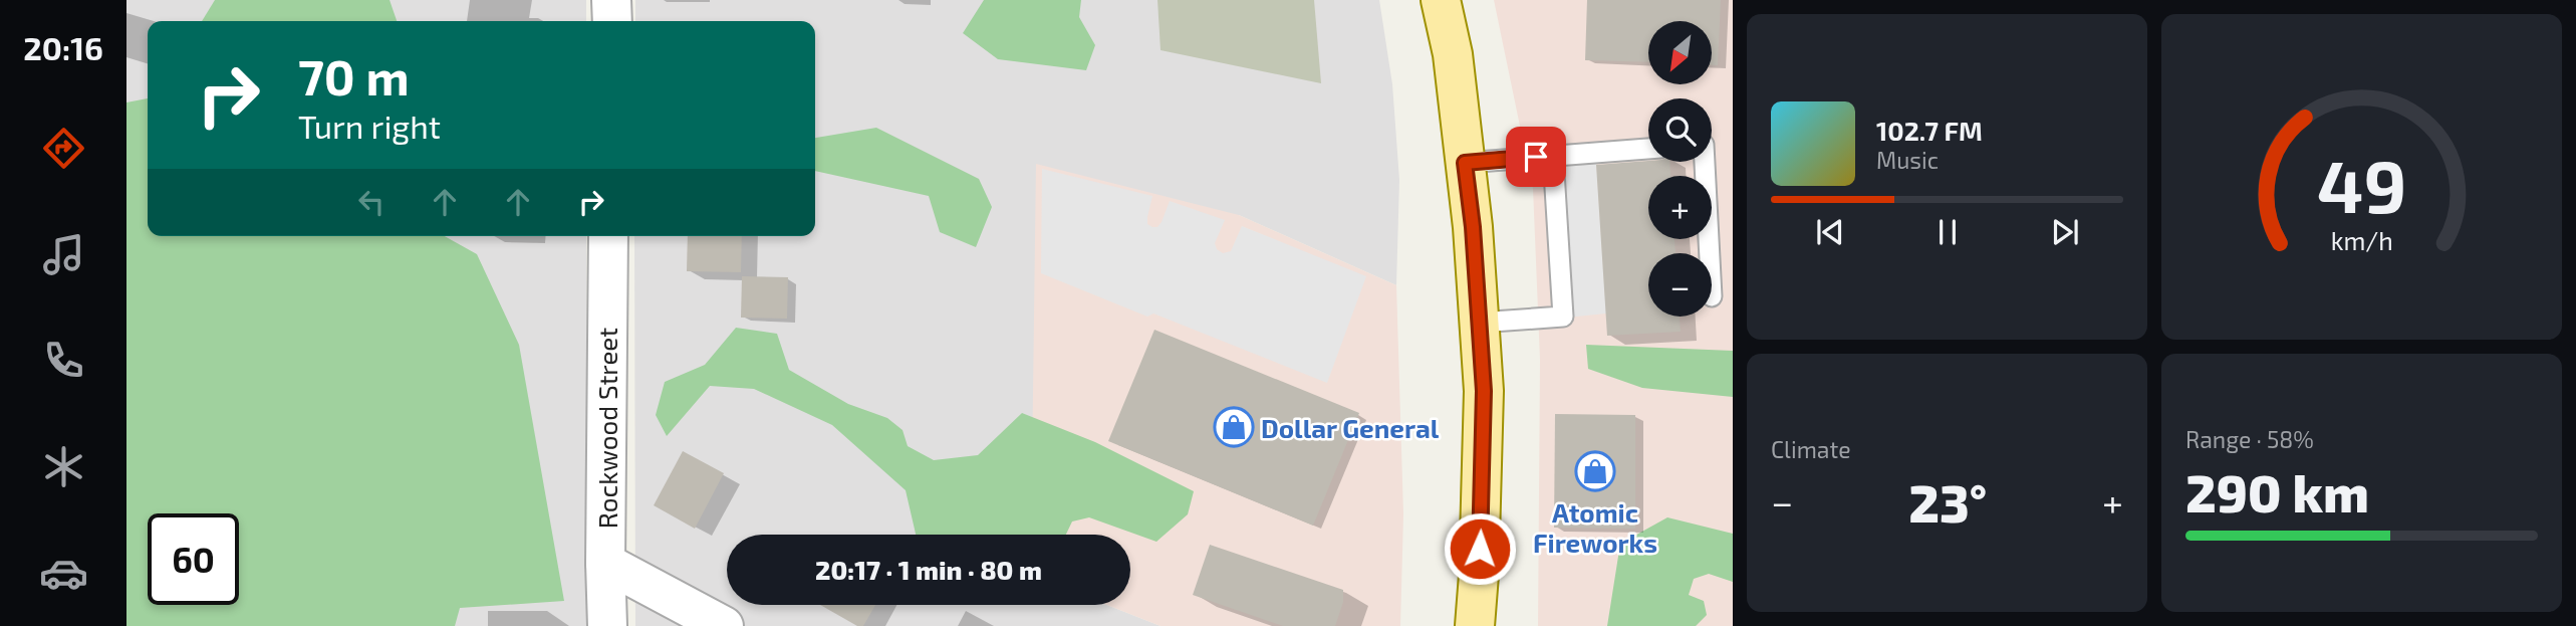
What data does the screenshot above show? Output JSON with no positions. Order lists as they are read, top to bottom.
{
  "streets": {
    "street": ["Rockwood Street"]
  },
  "places": {
    "shop": ["Dollar General", "Atomic Fireworks"]
  },
  "north": "bottom left",
  "page": {
    "tabs": "20:16",
    "map_buttons": ["+", "−"],
    "turn": ["70 m", "Turn right"],
    "song": ["102.7 FM", "Music"],
    "tile": [
      "Climate",
      ["Range · 58%", "290 km"]
    ],
    "heat": ["−", "23°", "+"],
    "limit": "60",
    "trip": "20:17 · 1 min · 80 m",
    "gauge": ["49", "km/h"]
  }
}
